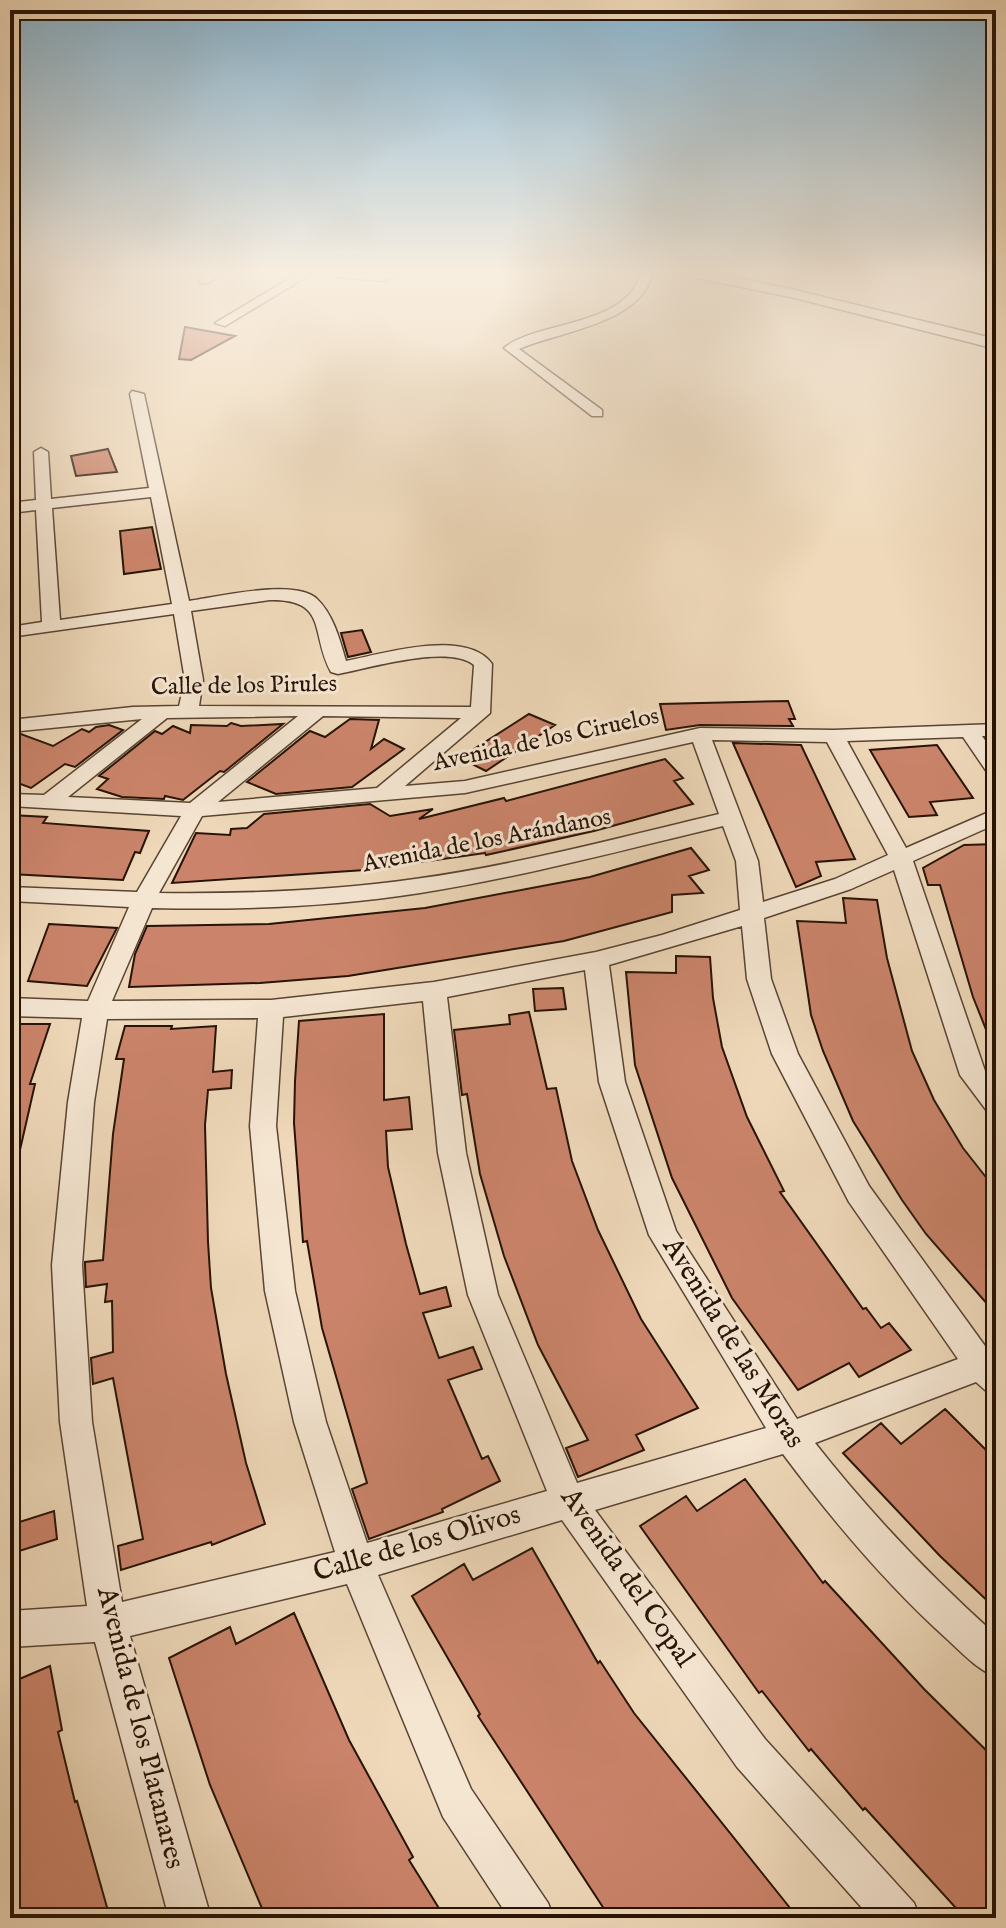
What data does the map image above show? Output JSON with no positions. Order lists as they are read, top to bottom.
{
  "streets": {
    "street": [
      "Calle de los Pirules",
      "Avenida de los Ciruelos",
      "Avenida de los Arándanos",
      "Avenida de las Moras",
      "Calle de los Olivos",
      "Avenida del Copal",
      "Avenida de los Platanares"
    ]
  },
  "crossings": [
    ["Calle de los Pirules", "Avenida de los Platanares"],
    ["Avenida de los Ciruelos", "Avenida de los Platanares"],
    ["Avenida de los Arándanos", "Avenida de los Platanares"],
    ["Avenida de las Moras", "Calle de los Olivos"],
    ["Calle de los Olivos", "Avenida del Copal"],
    ["Calle de los Olivos", "Avenida de los Platanares"]
  ]
}
